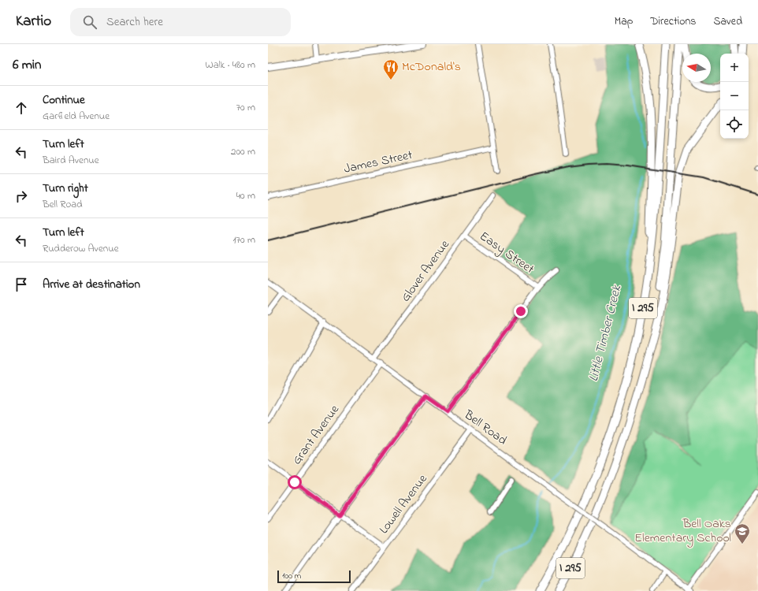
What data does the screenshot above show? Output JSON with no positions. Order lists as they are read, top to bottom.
{
  "streets": {
    "highway": ["I 295"],
    "street": [
      "James Street",
      "Easy Street",
      "Glover Avenue",
      "Bell Road",
      "Grant Avenue",
      "Lowell Avenue"
    ]
  },
  "crossings": [
    ["Easy Street", "Glover Avenue"],
    ["Glover Avenue", "Bell Road"],
    ["Bell Road", "Grant Avenue"],
    ["Bell Road", "Lowell Avenue"]
  ],
  "water": ["Little Timber Creek"],
  "places": {
    "restaurant": ["McDonald's"],
    "school or university": ["Bell Oaks Elementary School"]
  },
  "scale_bar": "100 m",
  "north": "left",
  "page": {
    "header": "Kartio",
    "search": "Search here",
    "nav": ["Map", "Directions", "Saved"],
    "heading": ["6 min", "Walk · 480 m"],
    "map_buttons": ["+", "−"],
    "list": [
      ["Continue", "Garfield Avenue", "70 m"],
      ["Turn left", "Baird Avenue", "200 m"],
      ["Turn right", "Bell Road", "40 m"],
      ["Turn left", "Rudderow Avenue", "170 m"],
      "Arrive at destination"
    ],
    "scale": "100 m"
  }
}
